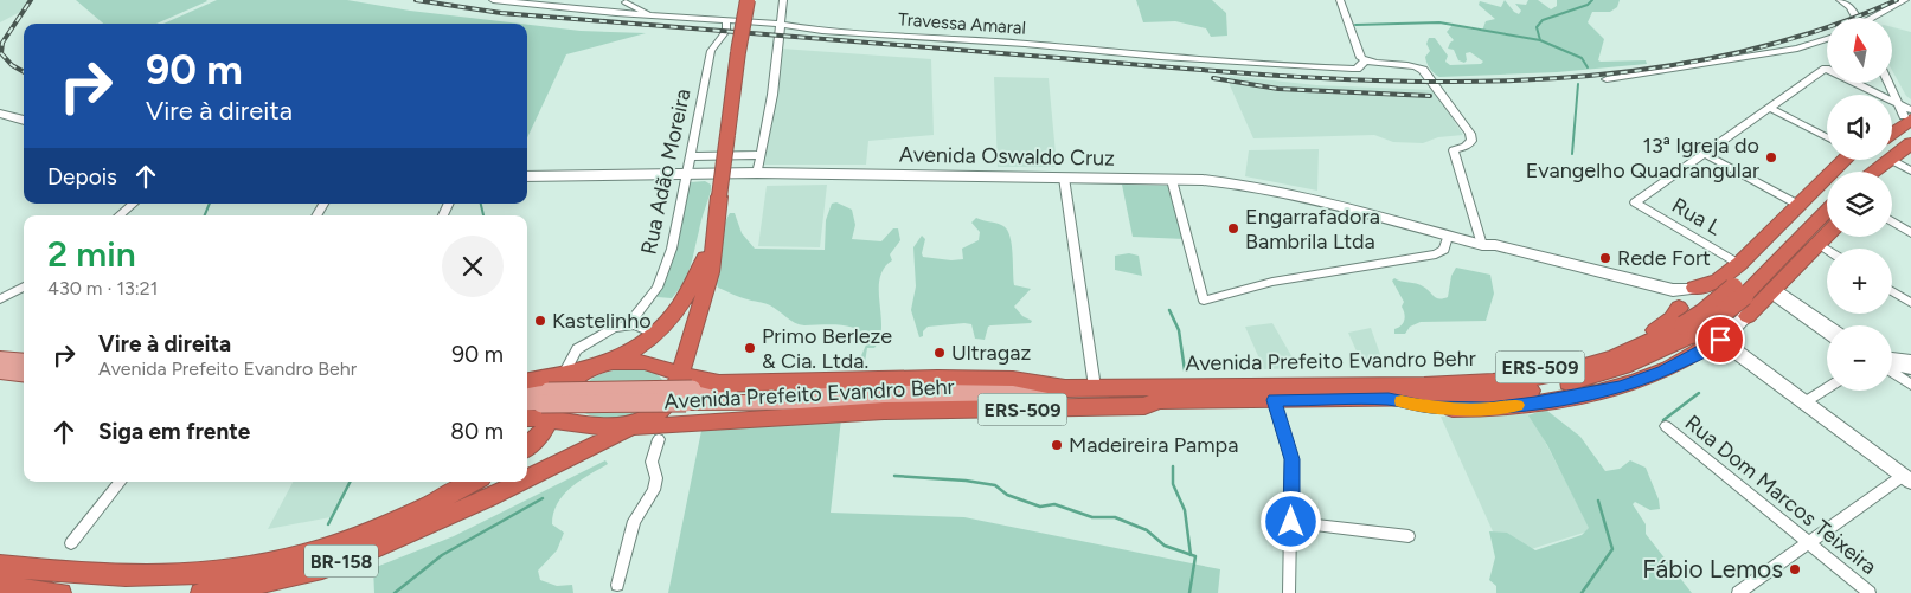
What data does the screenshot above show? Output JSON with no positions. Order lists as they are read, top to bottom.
{
  "streets": {
    "highway": ["Avenida Prefeito Evandro Behr", "ERS-509", "BR-158"],
    "street": [
      "Travessa Amaral",
      "Avenida Oswaldo Cruz",
      "Rua Adão Moreira",
      "Rua L",
      "Rua Dom Marcos Teixeira"
    ]
  },
  "crossings": [
    ["Travessa Amaral", "Rua Adão Moreira"],
    ["Avenida Oswaldo Cruz", "Rua Adão Moreira"],
    ["Avenida Oswaldo Cruz", "Avenida Prefeito Evandro Behr"],
    ["Avenida Oswaldo Cruz", "ERS-509"],
    ["Rua L", "ERS-509"],
    ["Avenida Prefeito Evandro Behr", "ERS-509"],
    ["Avenida Prefeito Evandro Behr", "BR-158"]
  ],
  "places": [
    "13ª Igreja do Evangelho Quadrangular",
    "Engarrafadora Bambrila Ltda",
    "Rede Fort",
    "Kastelinho",
    "Primo Berleze & Cia. Ltda.",
    "Ultragaz",
    "Madeireira Pampa",
    "Fábio Lemos"
  ],
  "north": "top",
  "page": {
    "map_buttons": ["+", "−"],
    "turn": ["90 m", "Vire à direita"],
    "then": "Depois",
    "heading": ["2 min", "430 m · 13:21"],
    "list": [
      {
        "name": "Vire à direita",
        "note": "Avenida Prefeito Evandro Behr",
        "value": "90 m"
      },
      {
        "name": "Siga em frente",
        "value": "80 m"
      }
    ]
  }
}
